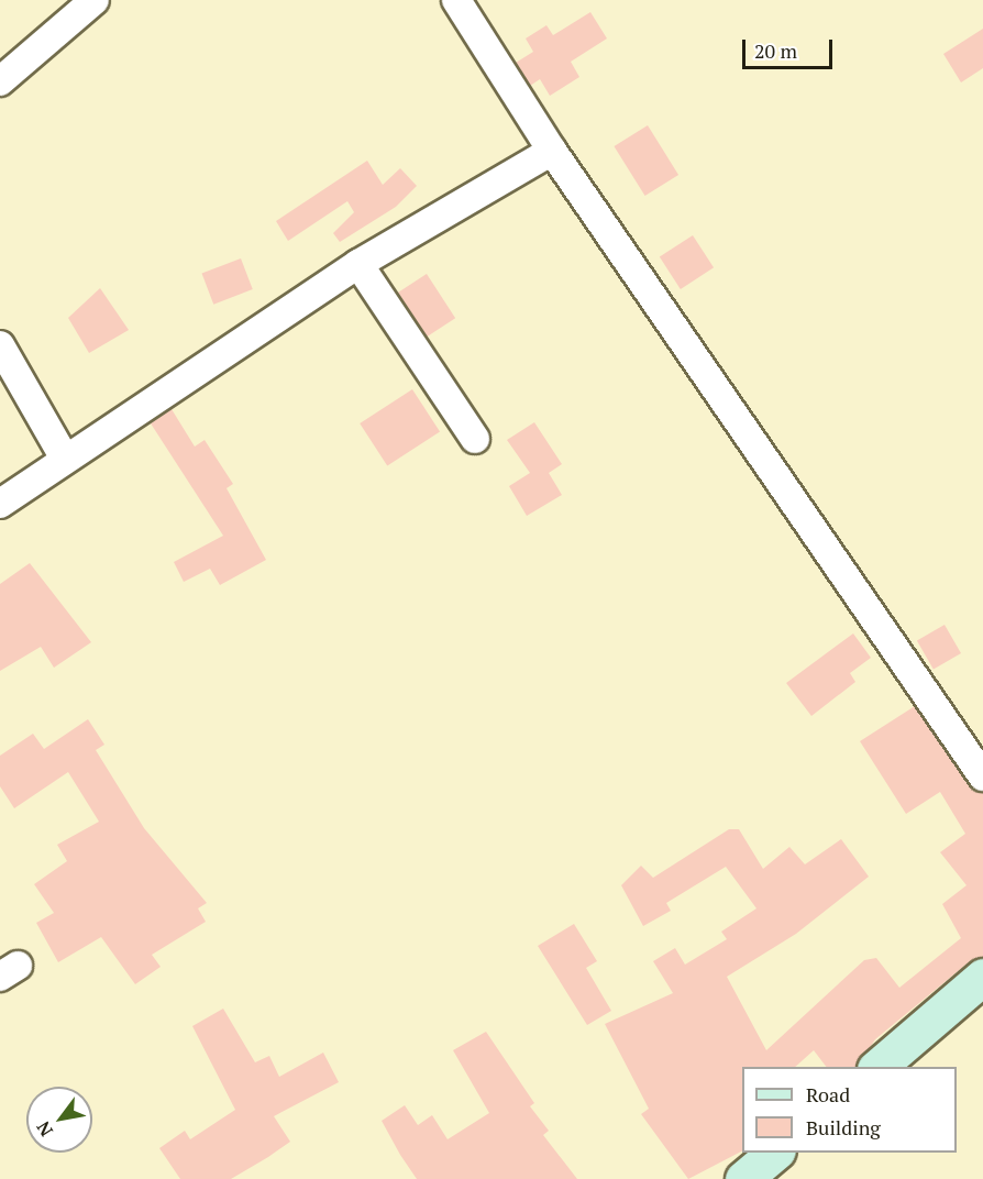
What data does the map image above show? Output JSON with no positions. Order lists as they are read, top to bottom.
{
  "legend": ["Road", "Building"],
  "scale_bar": "20 m",
  "north": "bottom left"
}
